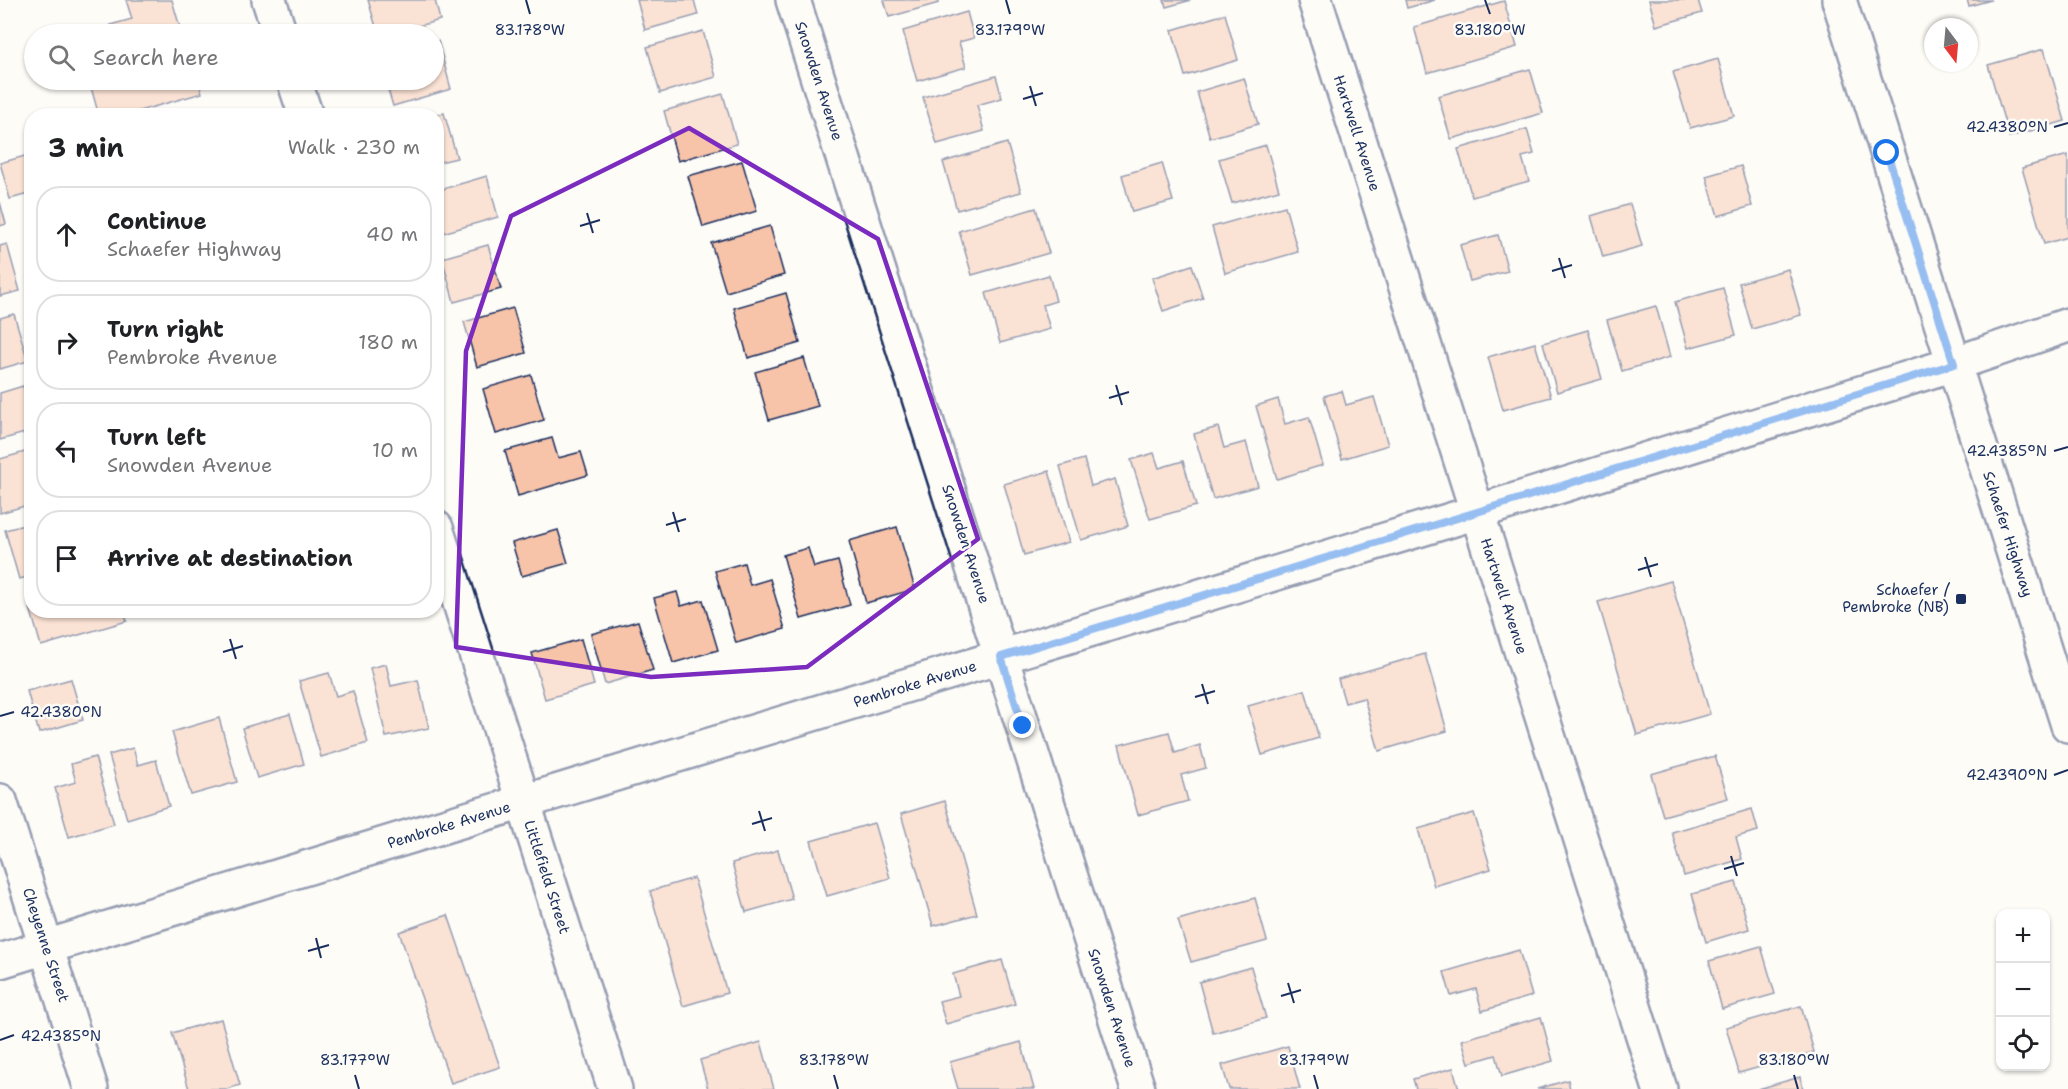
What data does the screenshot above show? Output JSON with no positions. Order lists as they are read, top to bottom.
{
  "streets": {
    "street": [
      "Snowden Avenue",
      "Hartwell Avenue",
      "Schaefer Highway",
      "Pembroke Avenue",
      "Littlefield Street",
      "Cheyenne Street"
    ]
  },
  "crossings": [
    ["Snowden Avenue", "Pembroke Avenue"],
    ["Hartwell Avenue", "Pembroke Avenue"],
    ["Schaefer Highway", "Pembroke Avenue"],
    ["Pembroke Avenue", "Littlefield Street"],
    ["Pembroke Avenue", "Cheyenne Street"]
  ],
  "places": {
    "transit": ["Schaefer / Pembroke (NB)"]
  },
  "north": "bottom",
  "page": {
    "search": "Search here",
    "heading": ["3 min", "Walk · 230 m"],
    "list": [
      ["Continue", "Schaefer Highway", "40 m"],
      ["Turn right", "Pembroke Avenue", "180 m"],
      ["Turn left", "Snowden Avenue", "10 m"],
      "Arrive at destination"
    ],
    "map_buttons": ["+", "−"]
  },
  "coordinates": [
    "83.178°W",
    "83.179°W",
    "83.180°W",
    "42.4380°N",
    "42.4385°N",
    "42.4390°N",
    "83.177°W"
  ]
}
